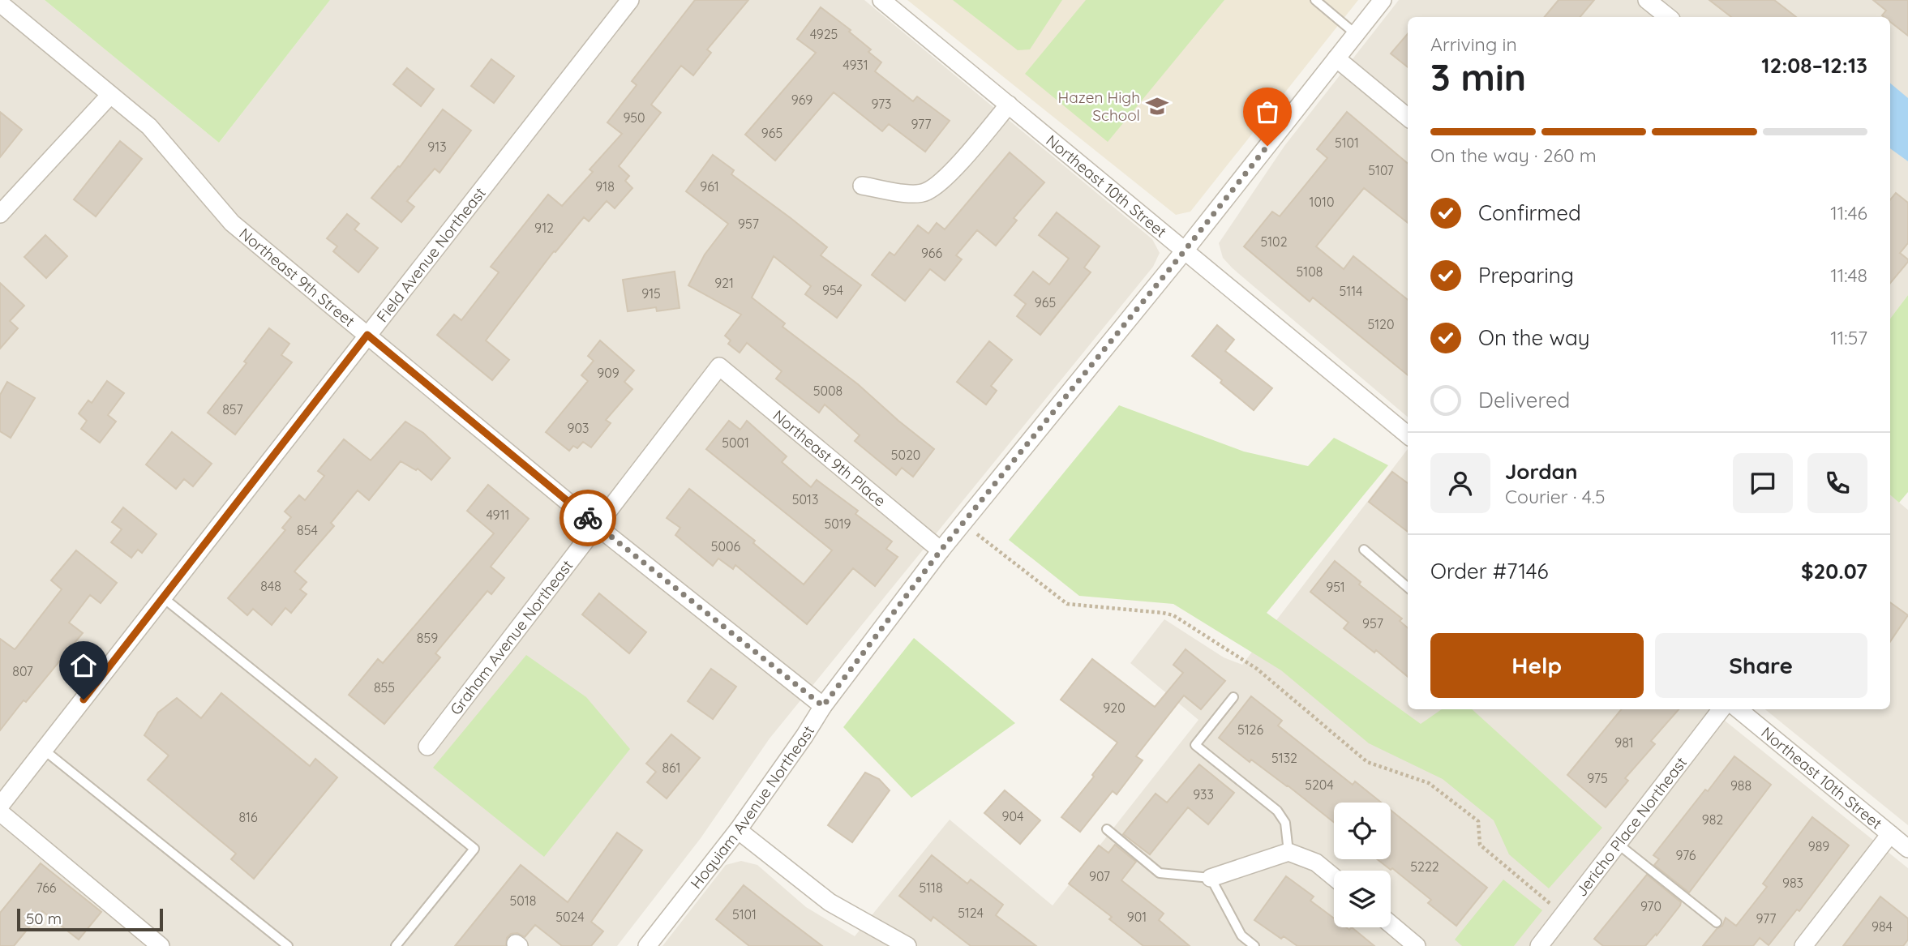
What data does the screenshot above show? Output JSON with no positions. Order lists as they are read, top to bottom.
{
  "streets": {
    "street": [
      "Northeast 10th Street",
      "Field Avenue Northeast",
      "Northeast 9th Street",
      "Northeast 9th Place",
      "Graham Avenue Northeast",
      "Hoquiam Avenue Northeast",
      "Jericho Place Northeast"
    ]
  },
  "crossings": [
    ["Northeast 10th Street", "Hoquiam Avenue Northeast"],
    ["Field Avenue Northeast", "Northeast 9th Street"],
    ["Northeast 9th Street", "Graham Avenue Northeast"],
    ["Northeast 9th Street", "Hoquiam Avenue Northeast"],
    ["Northeast 9th Place", "Graham Avenue Northeast"],
    ["Northeast 9th Place", "Hoquiam Avenue Northeast"]
  ],
  "places": {
    "school or university": ["Hazen High School"]
  },
  "house_numbers": [
    "4925",
    "4931",
    "969",
    "973",
    "950",
    "977",
    "965",
    "5101",
    "913",
    "5107",
    "918",
    "961",
    "1010",
    "957",
    "912",
    "5102",
    "966",
    "5108",
    "921",
    "954",
    "5114",
    "915",
    "965",
    "5120",
    "909",
    "5008",
    "857",
    "903",
    "5001",
    "5020",
    "5013",
    "4911",
    "5019",
    "854",
    "5006",
    "848",
    "951",
    "957",
    "859",
    "807",
    "855",
    "920",
    "5126",
    "981",
    "5132",
    "861",
    "975",
    "5204",
    "988",
    "933",
    "904",
    "816",
    "982",
    "989",
    "976",
    "5222",
    "907",
    "983",
    "766",
    "5118",
    "5018",
    "970",
    "5124",
    "5101",
    "5024",
    "901",
    "977",
    "984"
  ],
  "scale_bar": "50 m",
  "page": {
    "heading": ["3 min", "Arriving in", "12:08–12:13"],
    "panel": [
      "Jordan",
      "Courier · 4.5",
      "Order #7146",
      "$20.07"
    ],
    "bar": "On the way · 260 m",
    "list": [
      ["Confirmed", "11:46"],
      ["Preparing", "11:48"],
      ["On the way", "11:57"],
      "Delivered"
    ],
    "buttons": ["Help", "Share"],
    "scale": "50 m"
  }
}
